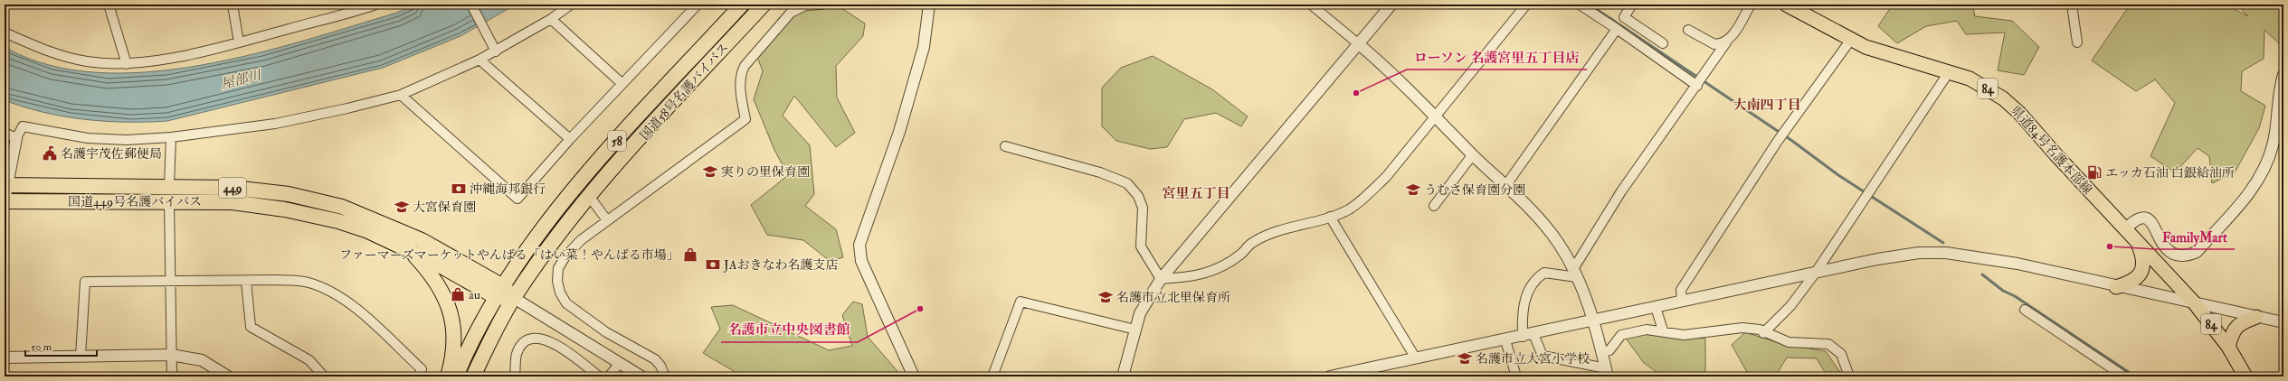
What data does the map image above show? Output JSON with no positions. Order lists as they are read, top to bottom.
{
  "streets": {
    "highway": [
      "国道58号名護バイパス",
      "58",
      "449",
      "国道449号名護バイパス"
    ],
    "main road": ["84", "県道84号名護本部線"]
  },
  "crossings": [
    ["84", "県道84号名護本部線"],
    ["国道58号名護バイパス", "国道449号名護バイパス"]
  ],
  "districts": ["大南四丁目", "宮里五丁目"],
  "water": ["屋部川"],
  "places": {
    "other": ["ローソン 名護宮里五丁目店", "FamilyMart", "名護市立中央図書館"],
    "public building": ["名護宇茂佐郵便局"],
    "school or university": [
      "実りの里保育園",
      "うむさ保育園分園",
      "大宮保育園",
      "名護市立北里保育所",
      "名護市立大宮小学校"
    ],
    "fuel station": ["エッカ石油 白銀給油所"],
    "bank": ["沖縄海邦銀行", "JAおきなわ名護支店"],
    "shop": ["ファーマーズマーケットやんばる「はい菜！やんばる市場」", "au"]
  },
  "scale_bar": "50 m"
}
